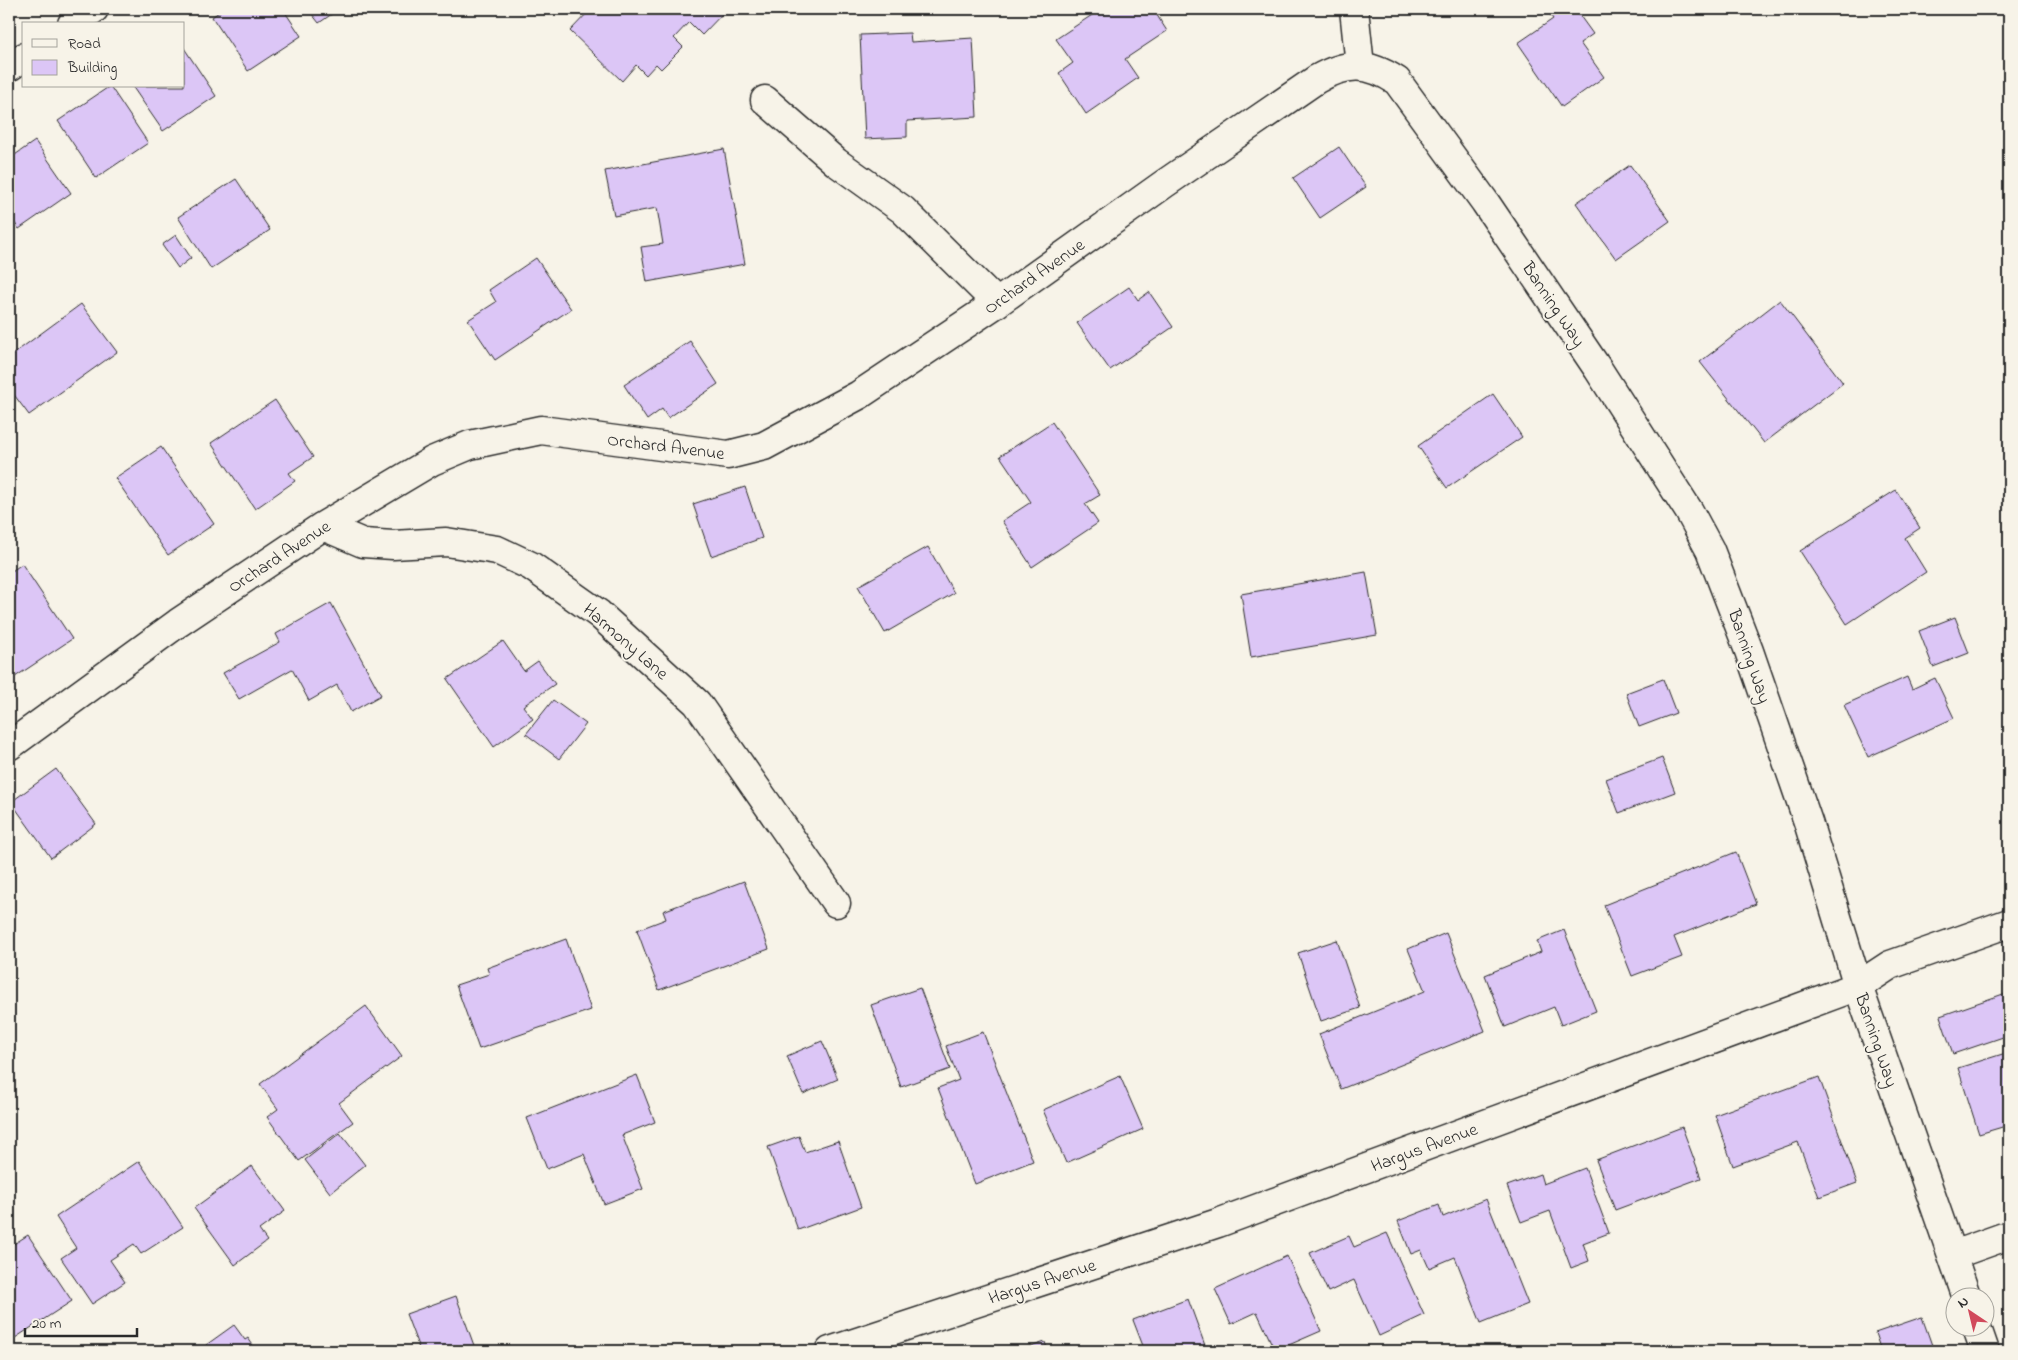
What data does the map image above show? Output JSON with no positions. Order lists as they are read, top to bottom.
{
  "streets": {
    "street": [
      "Orchard Avenue",
      "Banning Way",
      "Harmony Lane",
      "Hargus Avenue"
    ]
  },
  "crossings": [
    ["Orchard Avenue", "Banning Way"],
    ["Orchard Avenue", "Harmony Lane"],
    ["Banning Way", "Hargus Avenue"]
  ],
  "legend": ["Road", "Building"],
  "scale_bar": "20 m",
  "north": "top left"
}
